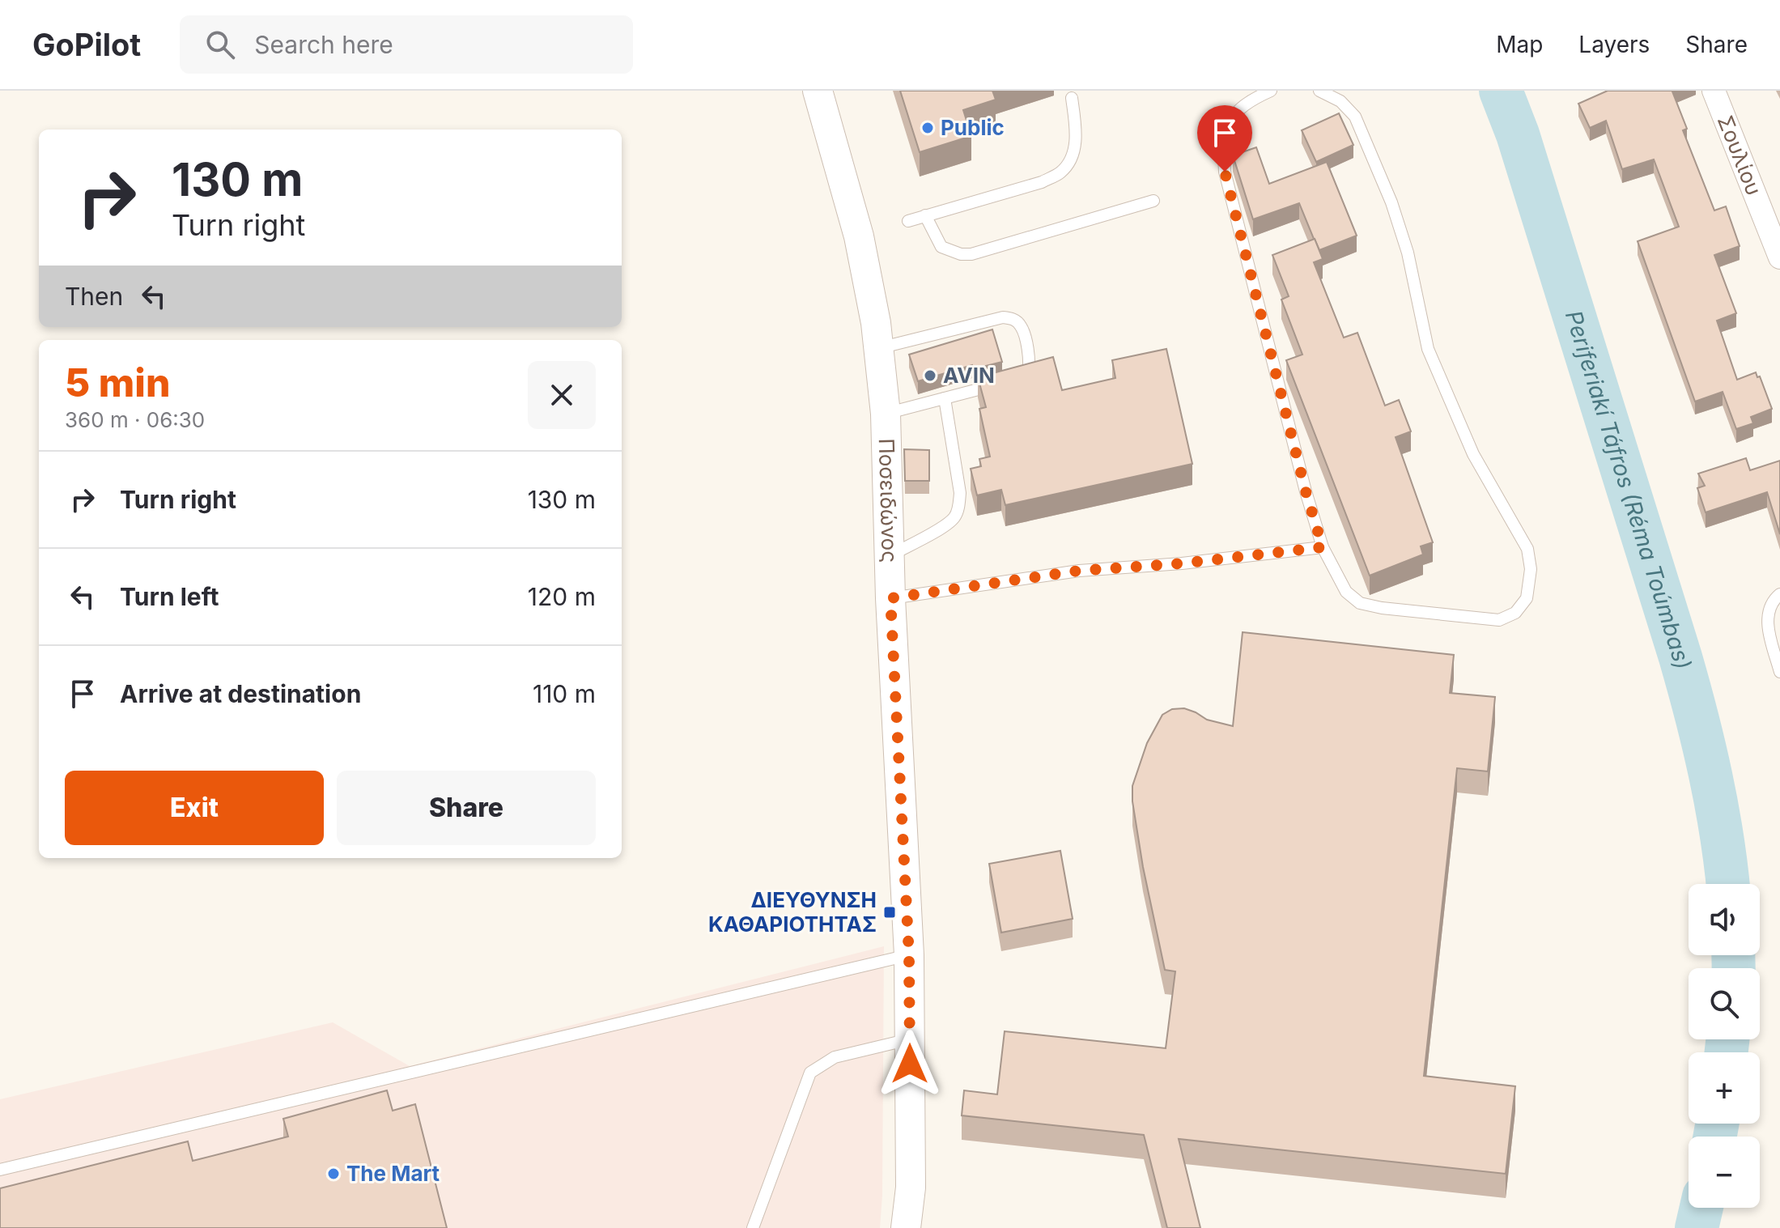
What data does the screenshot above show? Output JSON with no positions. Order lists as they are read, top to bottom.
{
  "streets": {
    "street": ["Σουλίου", "Ποσειδώνος"]
  },
  "water": ["Periferiakí Táfros (Réma Toúmbas)"],
  "places": {
    "other": ["Public", "AVIN", "The Mart"],
    "transit": ["ΔΙΕΥΘΥΝΣΗ ΚΑΘΑΡΙΟΤΗΤΑΣ"]
  },
  "page": {
    "header": "GoPilot",
    "search": "Search here",
    "nav": ["Map", "Layers", "Share"],
    "turn": ["130 m", "Turn right"],
    "then": "Then",
    "heading": ["5 min", "360 m · 06:30"],
    "list": [
      {
        "name": "Turn right",
        "value": "130 m"
      },
      {
        "name": "Turn left",
        "value": "120 m"
      },
      {
        "name": "Arrive at destination",
        "value": "110 m"
      }
    ],
    "buttons": ["Exit", "Share"],
    "map_buttons": ["+", "−"]
  }
}
